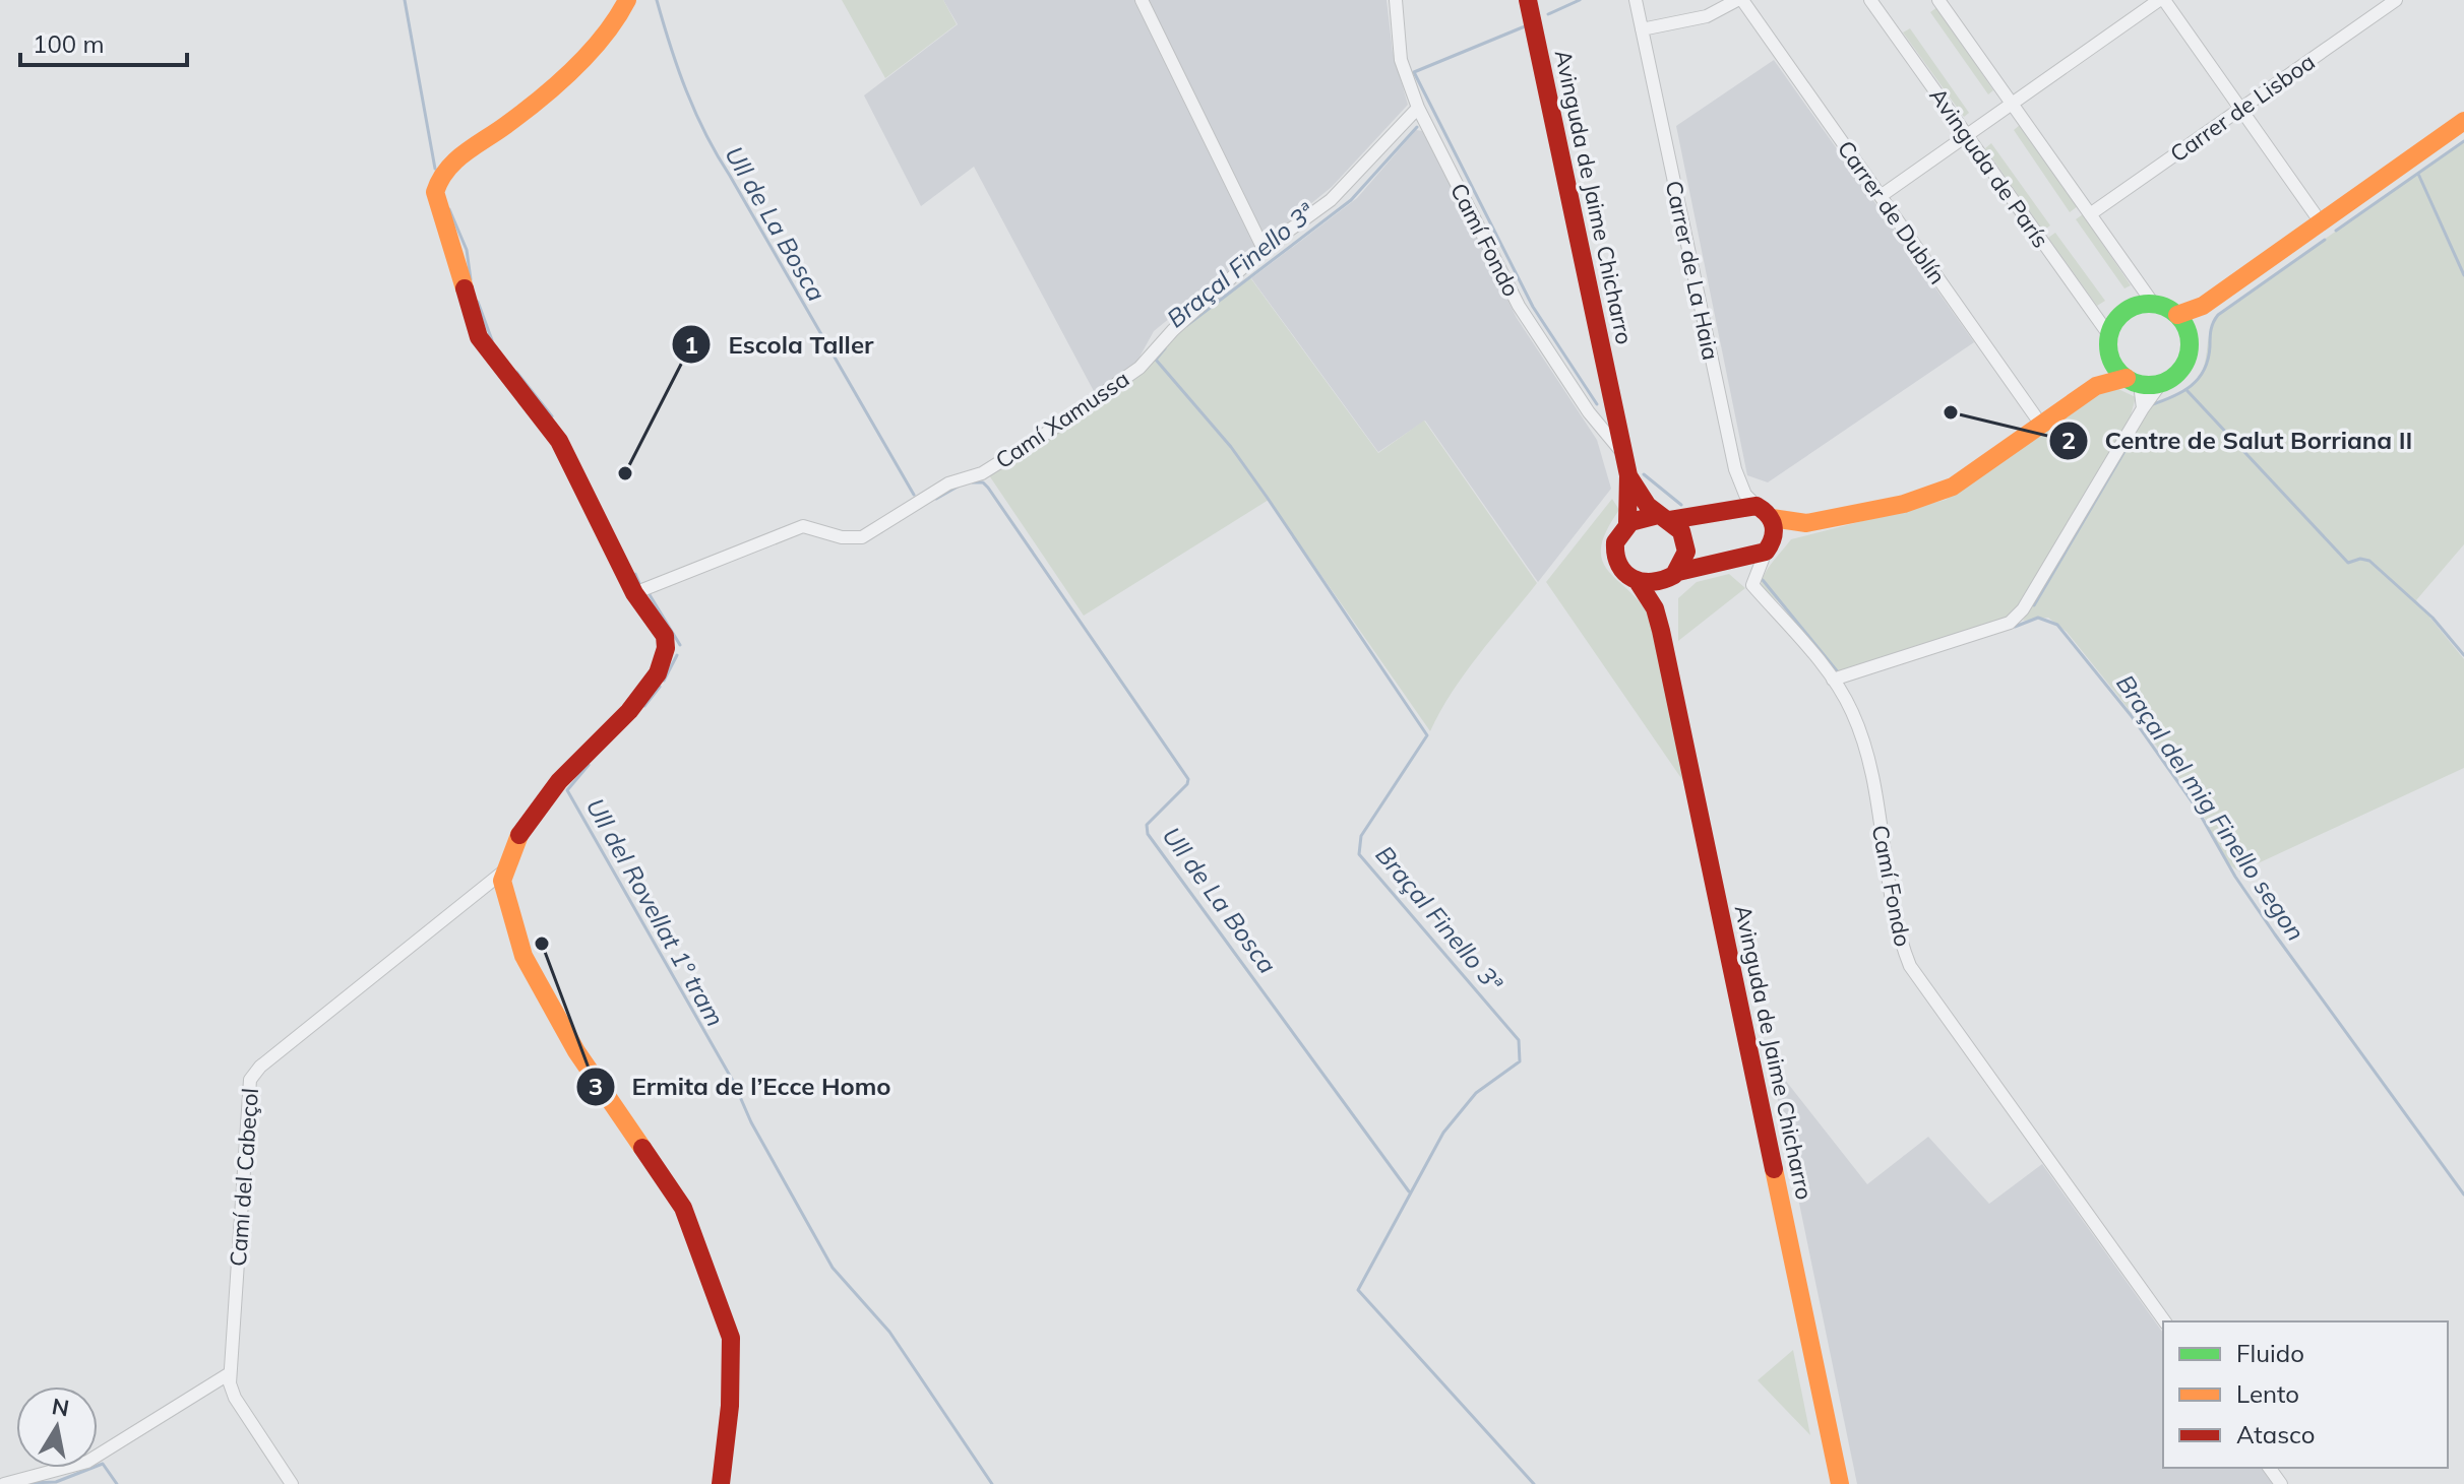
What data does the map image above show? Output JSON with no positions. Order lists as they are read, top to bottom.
{
  "streets": {
    "street": [
      "Carrer de Lisboa",
      "Avinguda de París",
      "Avinguda de Jaime Chicharro",
      "Carrer de Dublín",
      "Camí Fondo",
      "Carrer de La Haia",
      "Camí Xamussa",
      "Camí del Cabeçol"
    ]
  },
  "crossings": [
    ["Avinguda de Jaime Chicharro", "Camí Fondo"],
    ["Camí Fondo", "Camí Xamussa"]
  ],
  "water": [
    "Ull de La Bosca",
    "Braçal Finello 3ª",
    "Braçal del mig Finello segon",
    "Ull del Rovellat 1º tram"
  ],
  "places": ["Centre de Salut Borriana II", "Escola Taller", "Ermita de l’Ecce Homo"],
  "legend": ["Fluido", "Lento", "Atasco"],
  "scale_bar": "100 m",
  "north": "top"
}
